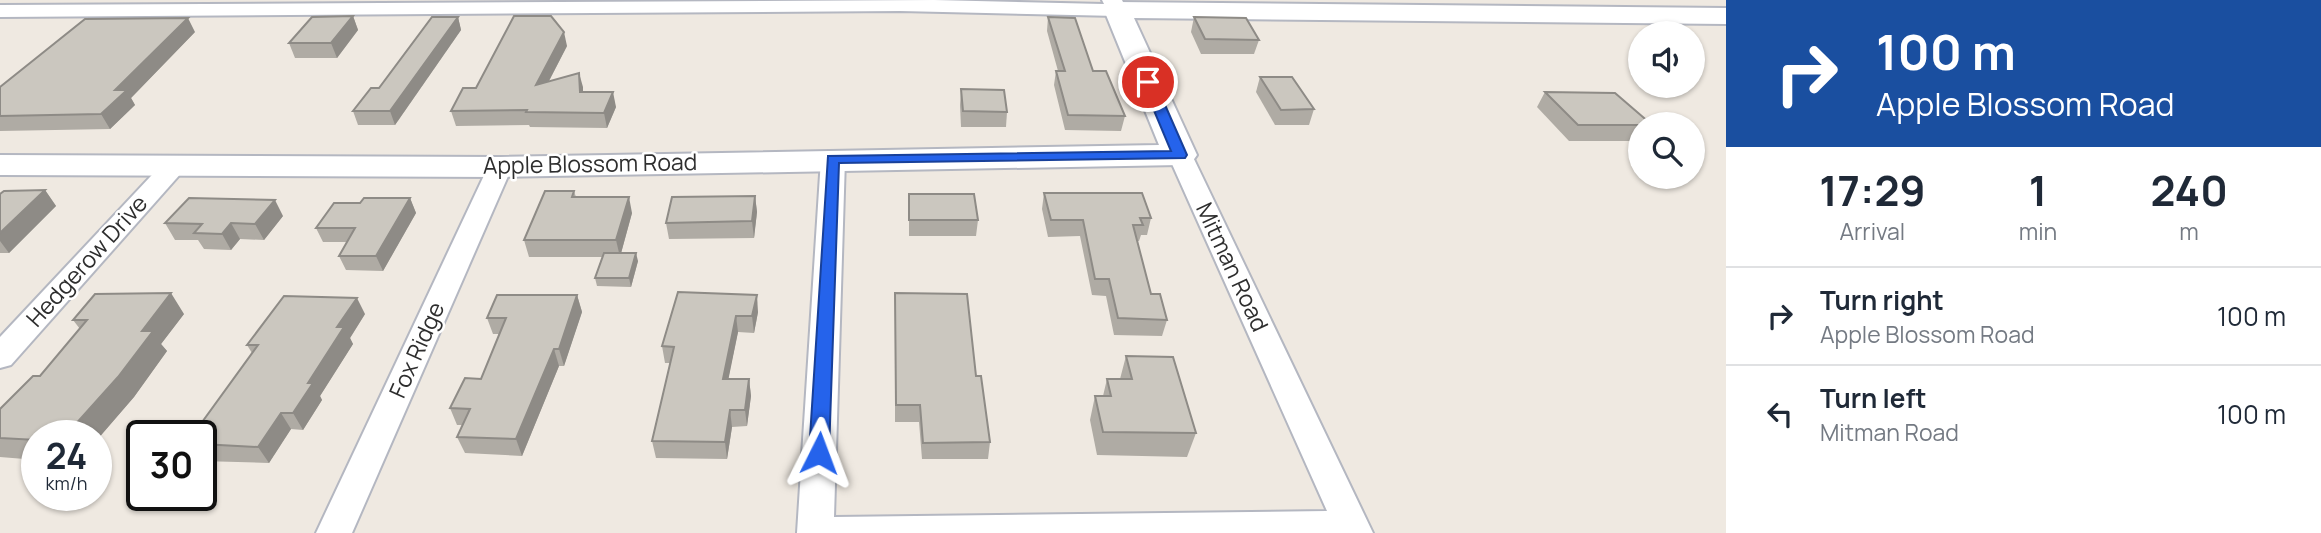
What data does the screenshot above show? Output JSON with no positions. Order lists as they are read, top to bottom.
{
  "streets": {
    "street": [
      "Apple Blossom Road",
      "Hedgerow Drive",
      "Mitman Road",
      "Fox Ridge"
    ]
  },
  "crossings": [
    ["Apple Blossom Road", "Hedgerow Drive"],
    ["Apple Blossom Road", "Mitman Road"],
    ["Apple Blossom Road", "Fox Ridge"]
  ],
  "page": {
    "turn": ["100 m", "Apple Blossom Road"],
    "eta": [
      "17:29",
      "Arrival",
      "1",
      "min",
      "240",
      "m"
    ],
    "list": [
      {
        "name": "Turn right",
        "note": "Apple Blossom Road",
        "value": "100 m"
      },
      {
        "name": "Turn left",
        "note": "Mitman Road",
        "value": "100 m"
      }
    ],
    "speed": "24 km/h",
    "limit": "30"
  }
}
